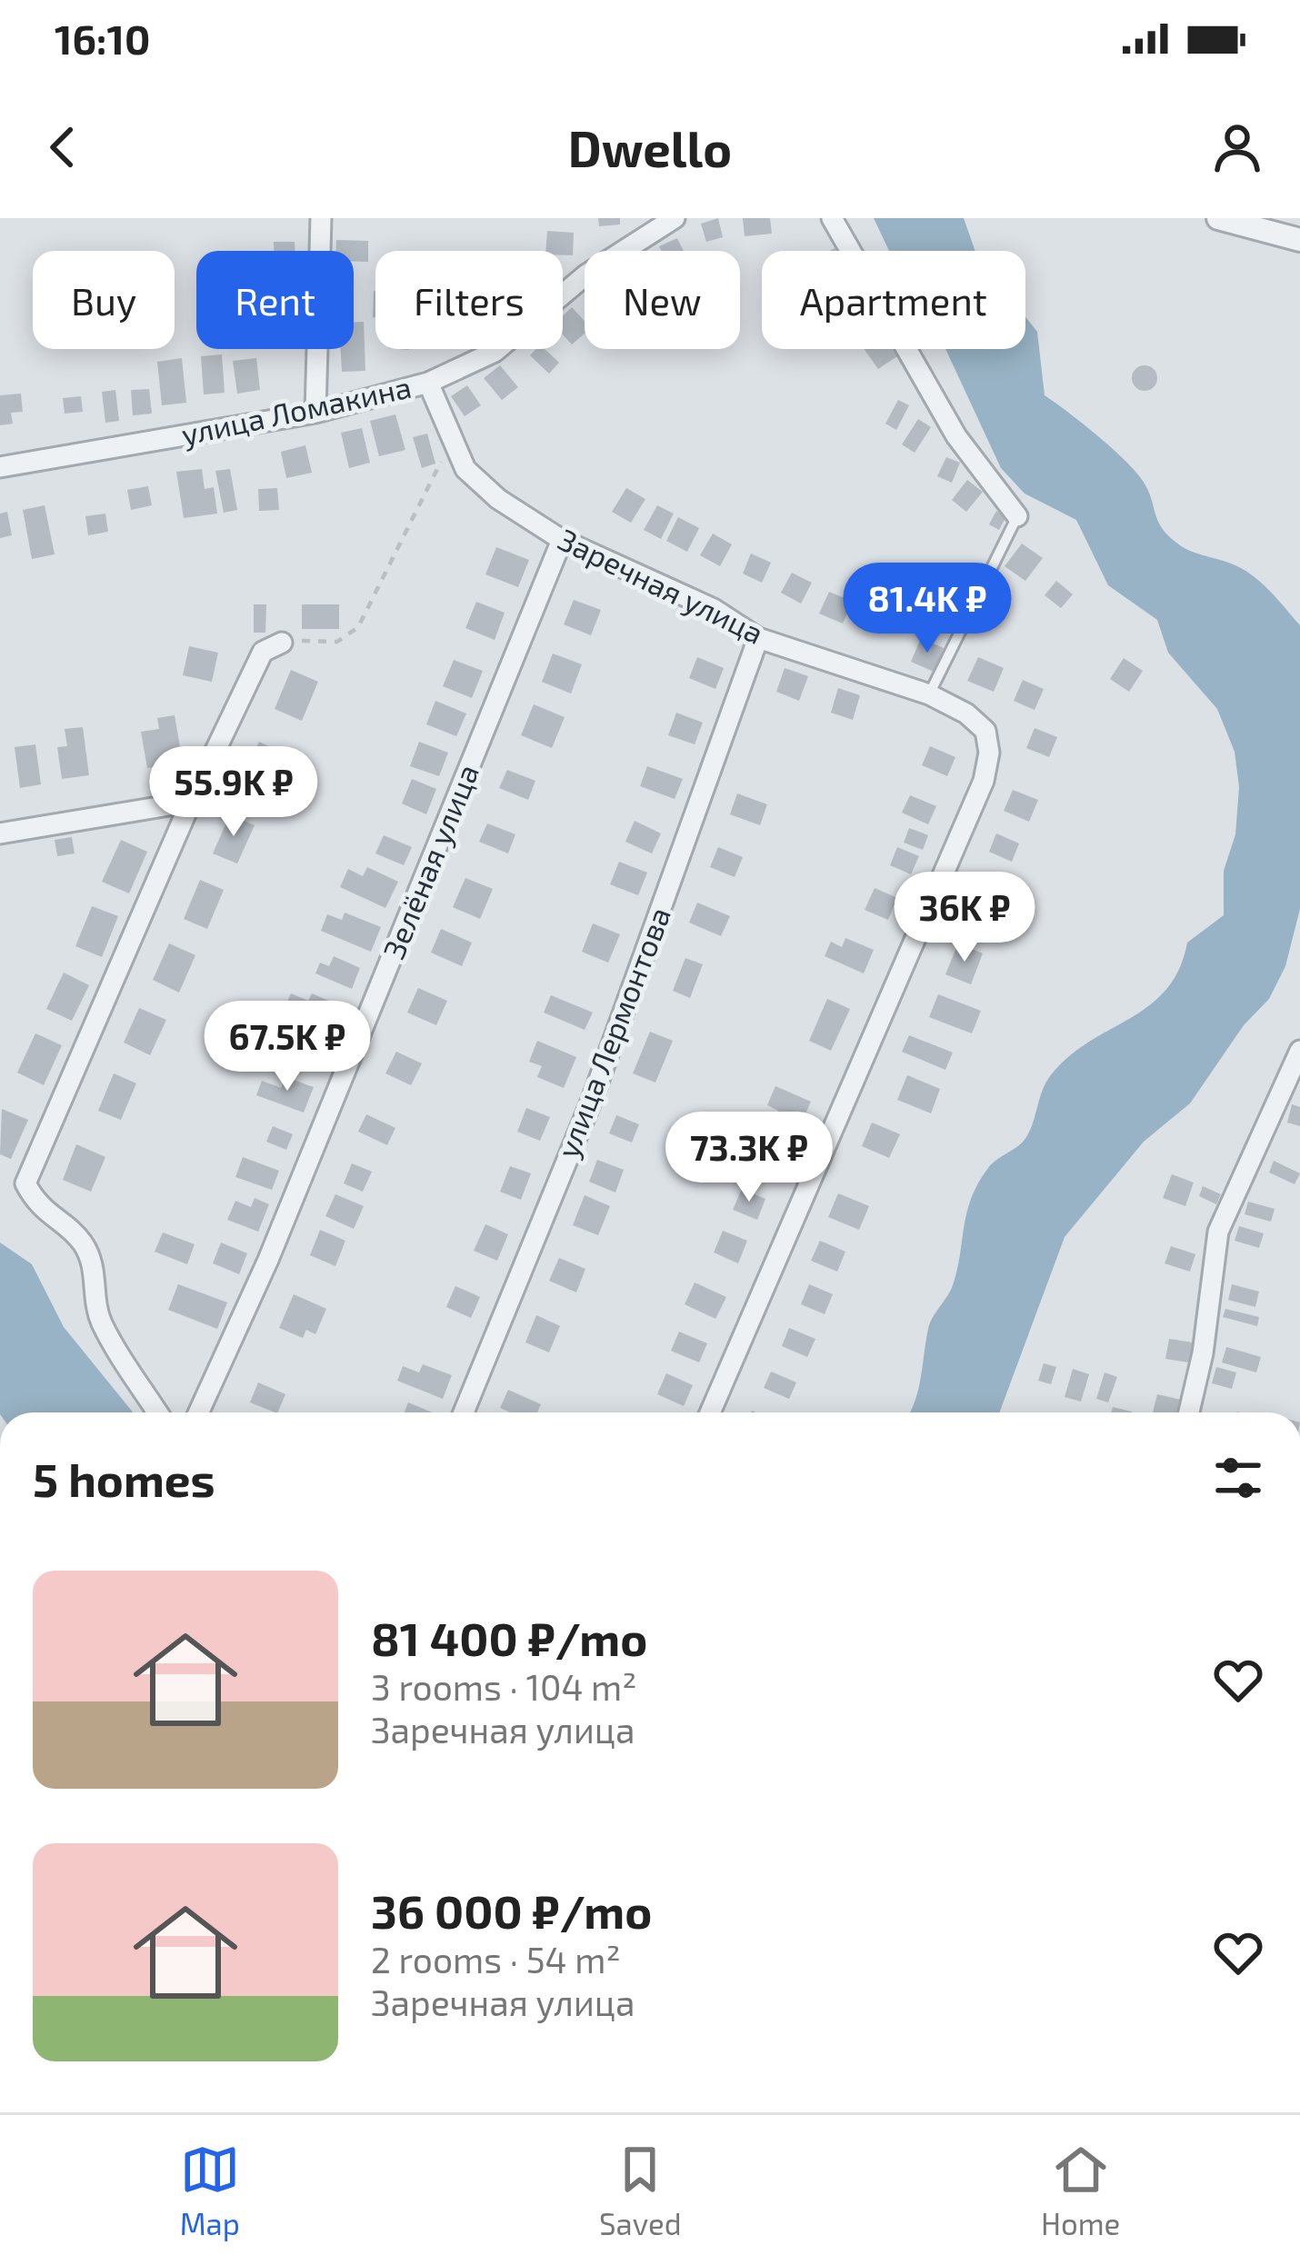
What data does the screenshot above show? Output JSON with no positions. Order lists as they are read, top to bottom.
{
  "streets": {
    "street": [
      "улица Ломакина",
      "Заречная улица",
      "Зелёная улица",
      "улица Лермонтова"
    ]
  },
  "crossings": [
    ["улица Ломакина", "Заречная улица"],
    ["Заречная улица", "Зелёная улица"],
    ["Заречная улица", "улица Лермонтова"]
  ],
  "page": {
    "status": "16:10",
    "header": "Dwello",
    "chip": [
      "Buy",
      "Rent",
      "Filters",
      "New",
      "Apartment"
    ],
    "price": [
      "81.4K ₽",
      "55.9K ₽",
      "36K ₽",
      "67.5K ₽",
      "73.3K ₽"
    ],
    "heading": "5 homes",
    "list": [
      {
        "name": "81 400 ₽/mo",
        "note": "3 rooms · 104 m² · Заречная улица"
      },
      {
        "name": "36 000 ₽/mo",
        "note": "2 rooms · 54 m² · Заречная улица"
      }
    ],
    "tabs": ["Map", "Saved", "Home"]
  }
}
